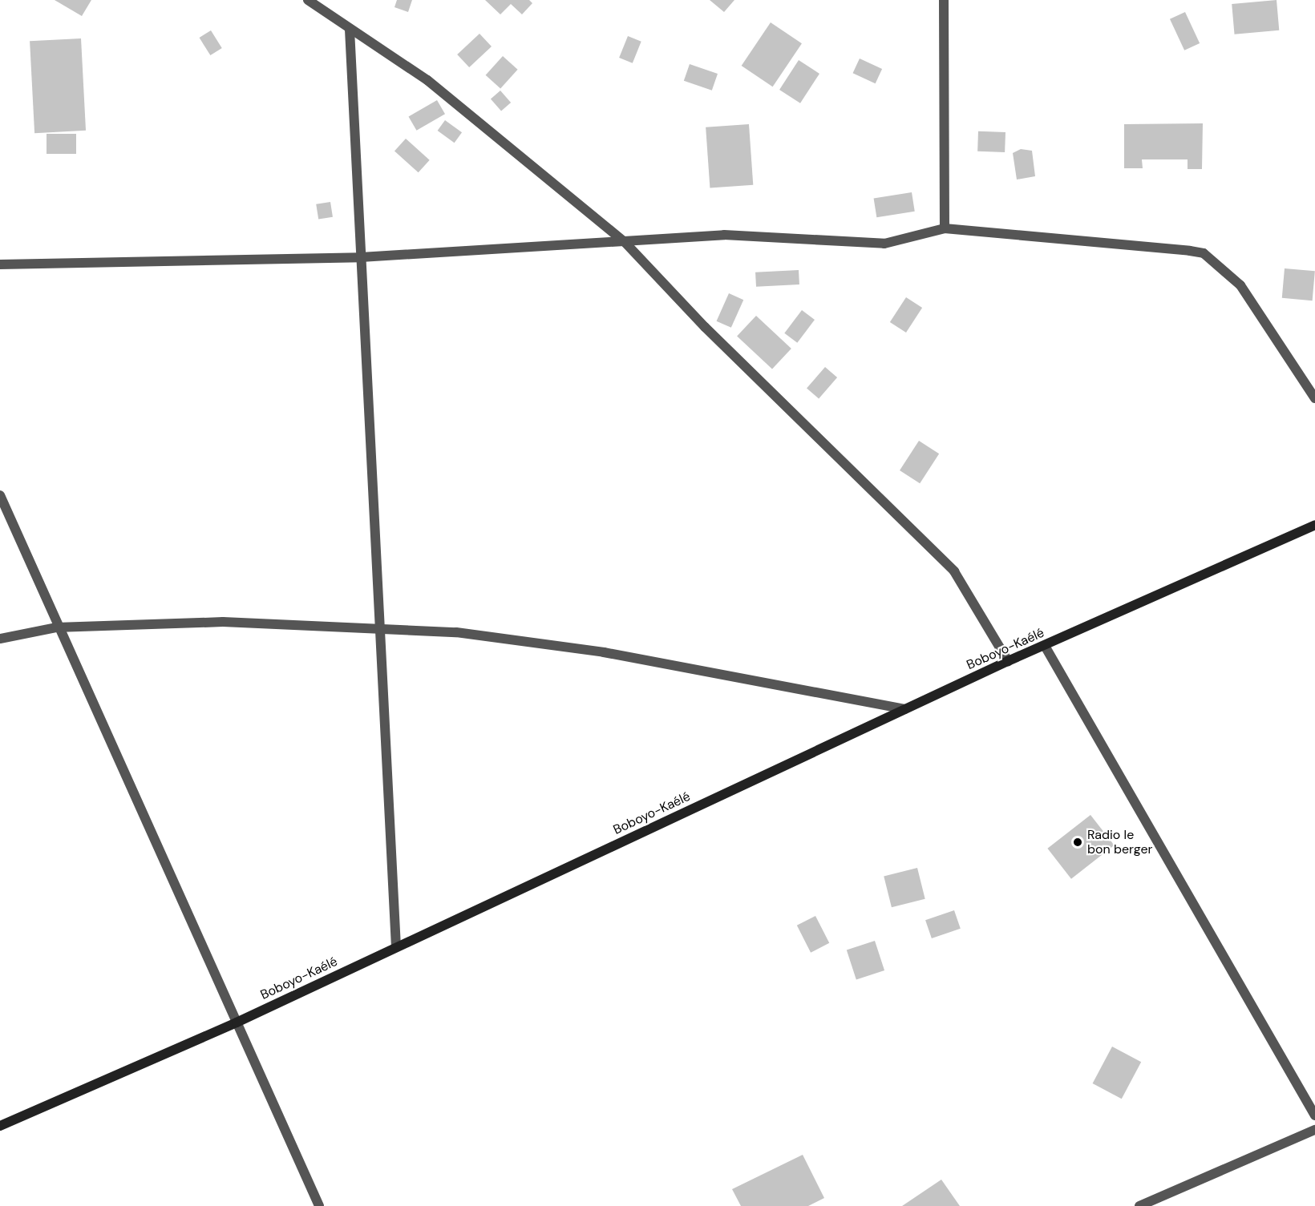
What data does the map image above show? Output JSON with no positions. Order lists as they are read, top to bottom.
{
  "streets": {
    "main road": ["Boboyo-Kaélé"]
  },
  "places": ["Radio le bon berger"]
}
